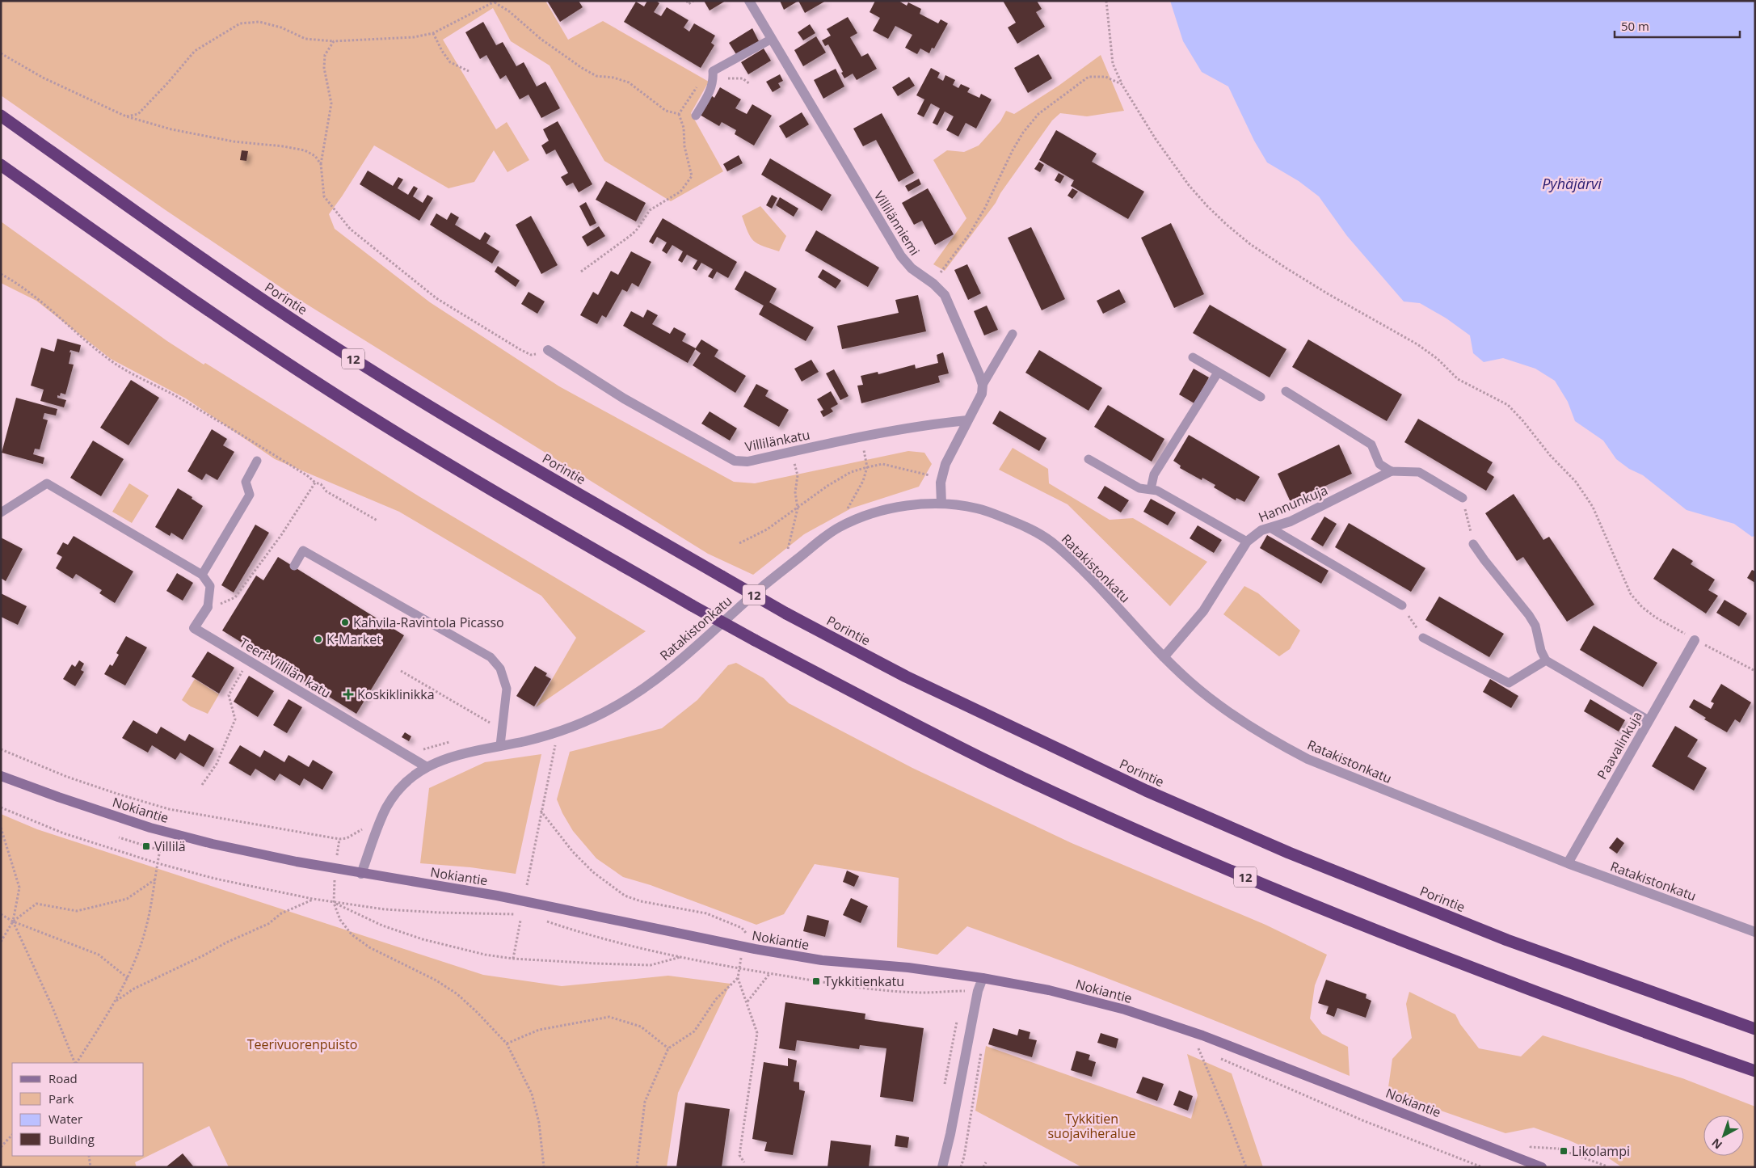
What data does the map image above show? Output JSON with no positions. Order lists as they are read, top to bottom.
{
  "streets": {
    "highway": ["Porintie", "12"],
    "main road": ["Nokiantie"],
    "street": [
      "Villilänniemi",
      "Villilänkatu",
      "Hannunkuja",
      "Ratakistonkatu",
      "Teeri-Villilän katu",
      "Paavalinkuja"
    ]
  },
  "crossings": [
    ["Hannunkuja", "Ratakistonkatu"],
    ["Ratakistonkatu", "Teeri-Villilän katu"],
    ["Ratakistonkatu", "Paavalinkuja"],
    ["Ratakistonkatu", "Nokiantie"]
  ],
  "water": ["Pyhäjärvi"],
  "parks": ["Teerivuorenpuisto", "Tykkitien suojaviheralue"],
  "places": {
    "other": ["Kahvila-Ravintola Picasso", "K-Market"],
    "health": ["Koskiklinikka"],
    "transit": ["Villilä", "Tykkitienkatu", "Likolampi"]
  },
  "legend": [
    "Road",
    "Park",
    "Water",
    "Building"
  ],
  "scale_bar": "50 m",
  "north": "bottom left"
}
